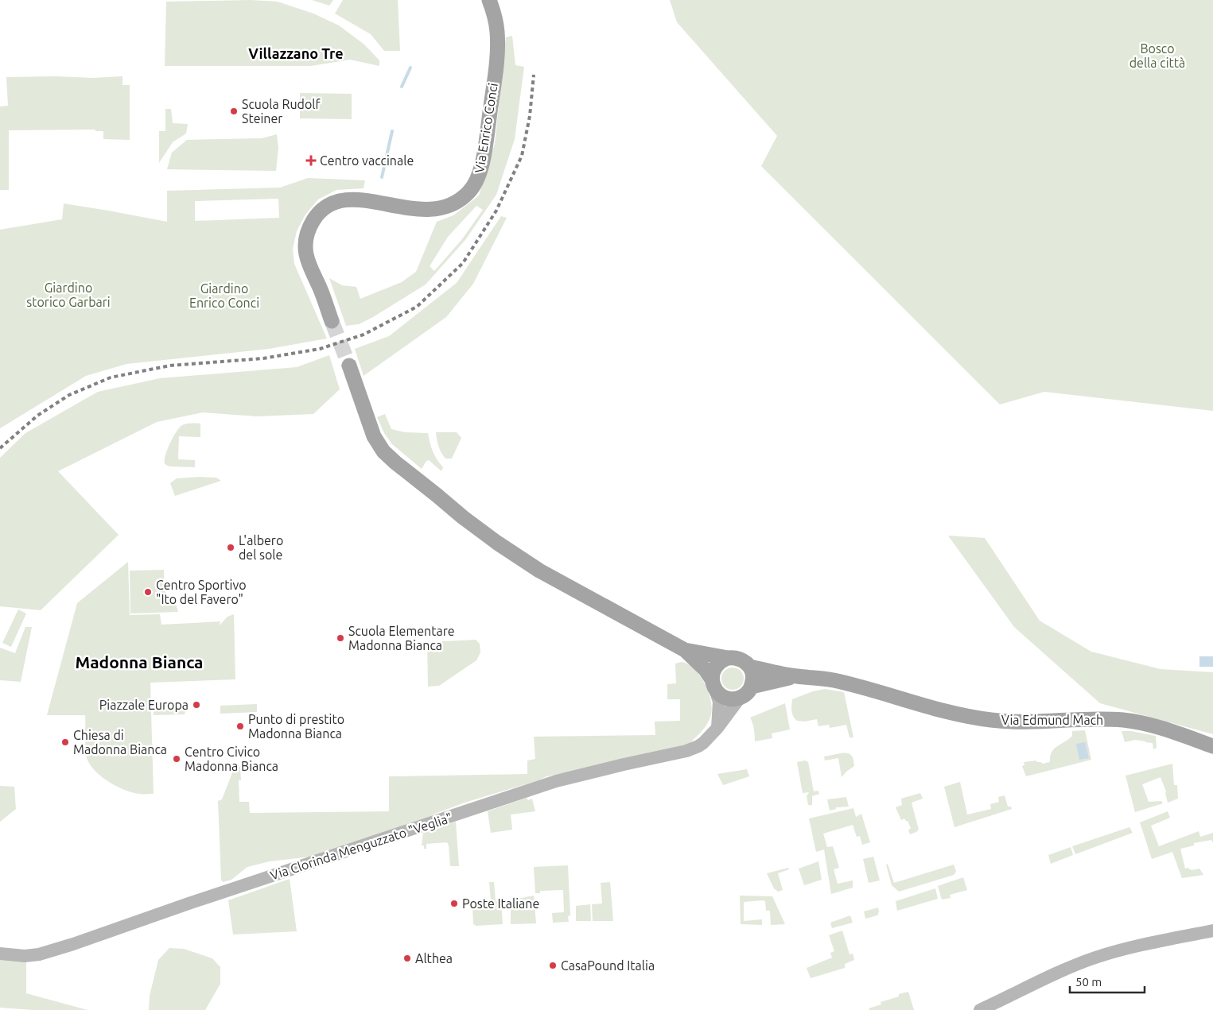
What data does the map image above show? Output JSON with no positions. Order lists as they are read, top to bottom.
{
  "streets": {
    "main road": ["Via Enrico Conci", "Via Edmund Mach", "Via Clorinda Menguzzato \"Veglia\""]
  },
  "crossings": [
    ["Via Edmund Mach", "Via Clorinda Menguzzato \"Veglia\""]
  ],
  "districts": ["Villazzano Tre", "Madonna Bianca"],
  "parks": ["Bosco della città", "Giardino storico Garbari", "Giardino Enrico Conci"],
  "places": {
    "other": [
      "Scuola Rudolf Steiner",
      "L'albero del sole",
      "Centro Sportivo \"Ito del Favero\"",
      "Scuola Elementare Madonna Bianca",
      "Piazzale Europa",
      "Punto di prestito Madonna Bianca",
      "Chiesa di Madonna Bianca",
      "Centro Civico Madonna Bianca",
      "Poste Italiane",
      "Althea",
      "CasaPound Italia"
    ],
    "health": ["Centro vaccinale"]
  },
  "scale_bar": "50 m"
}
